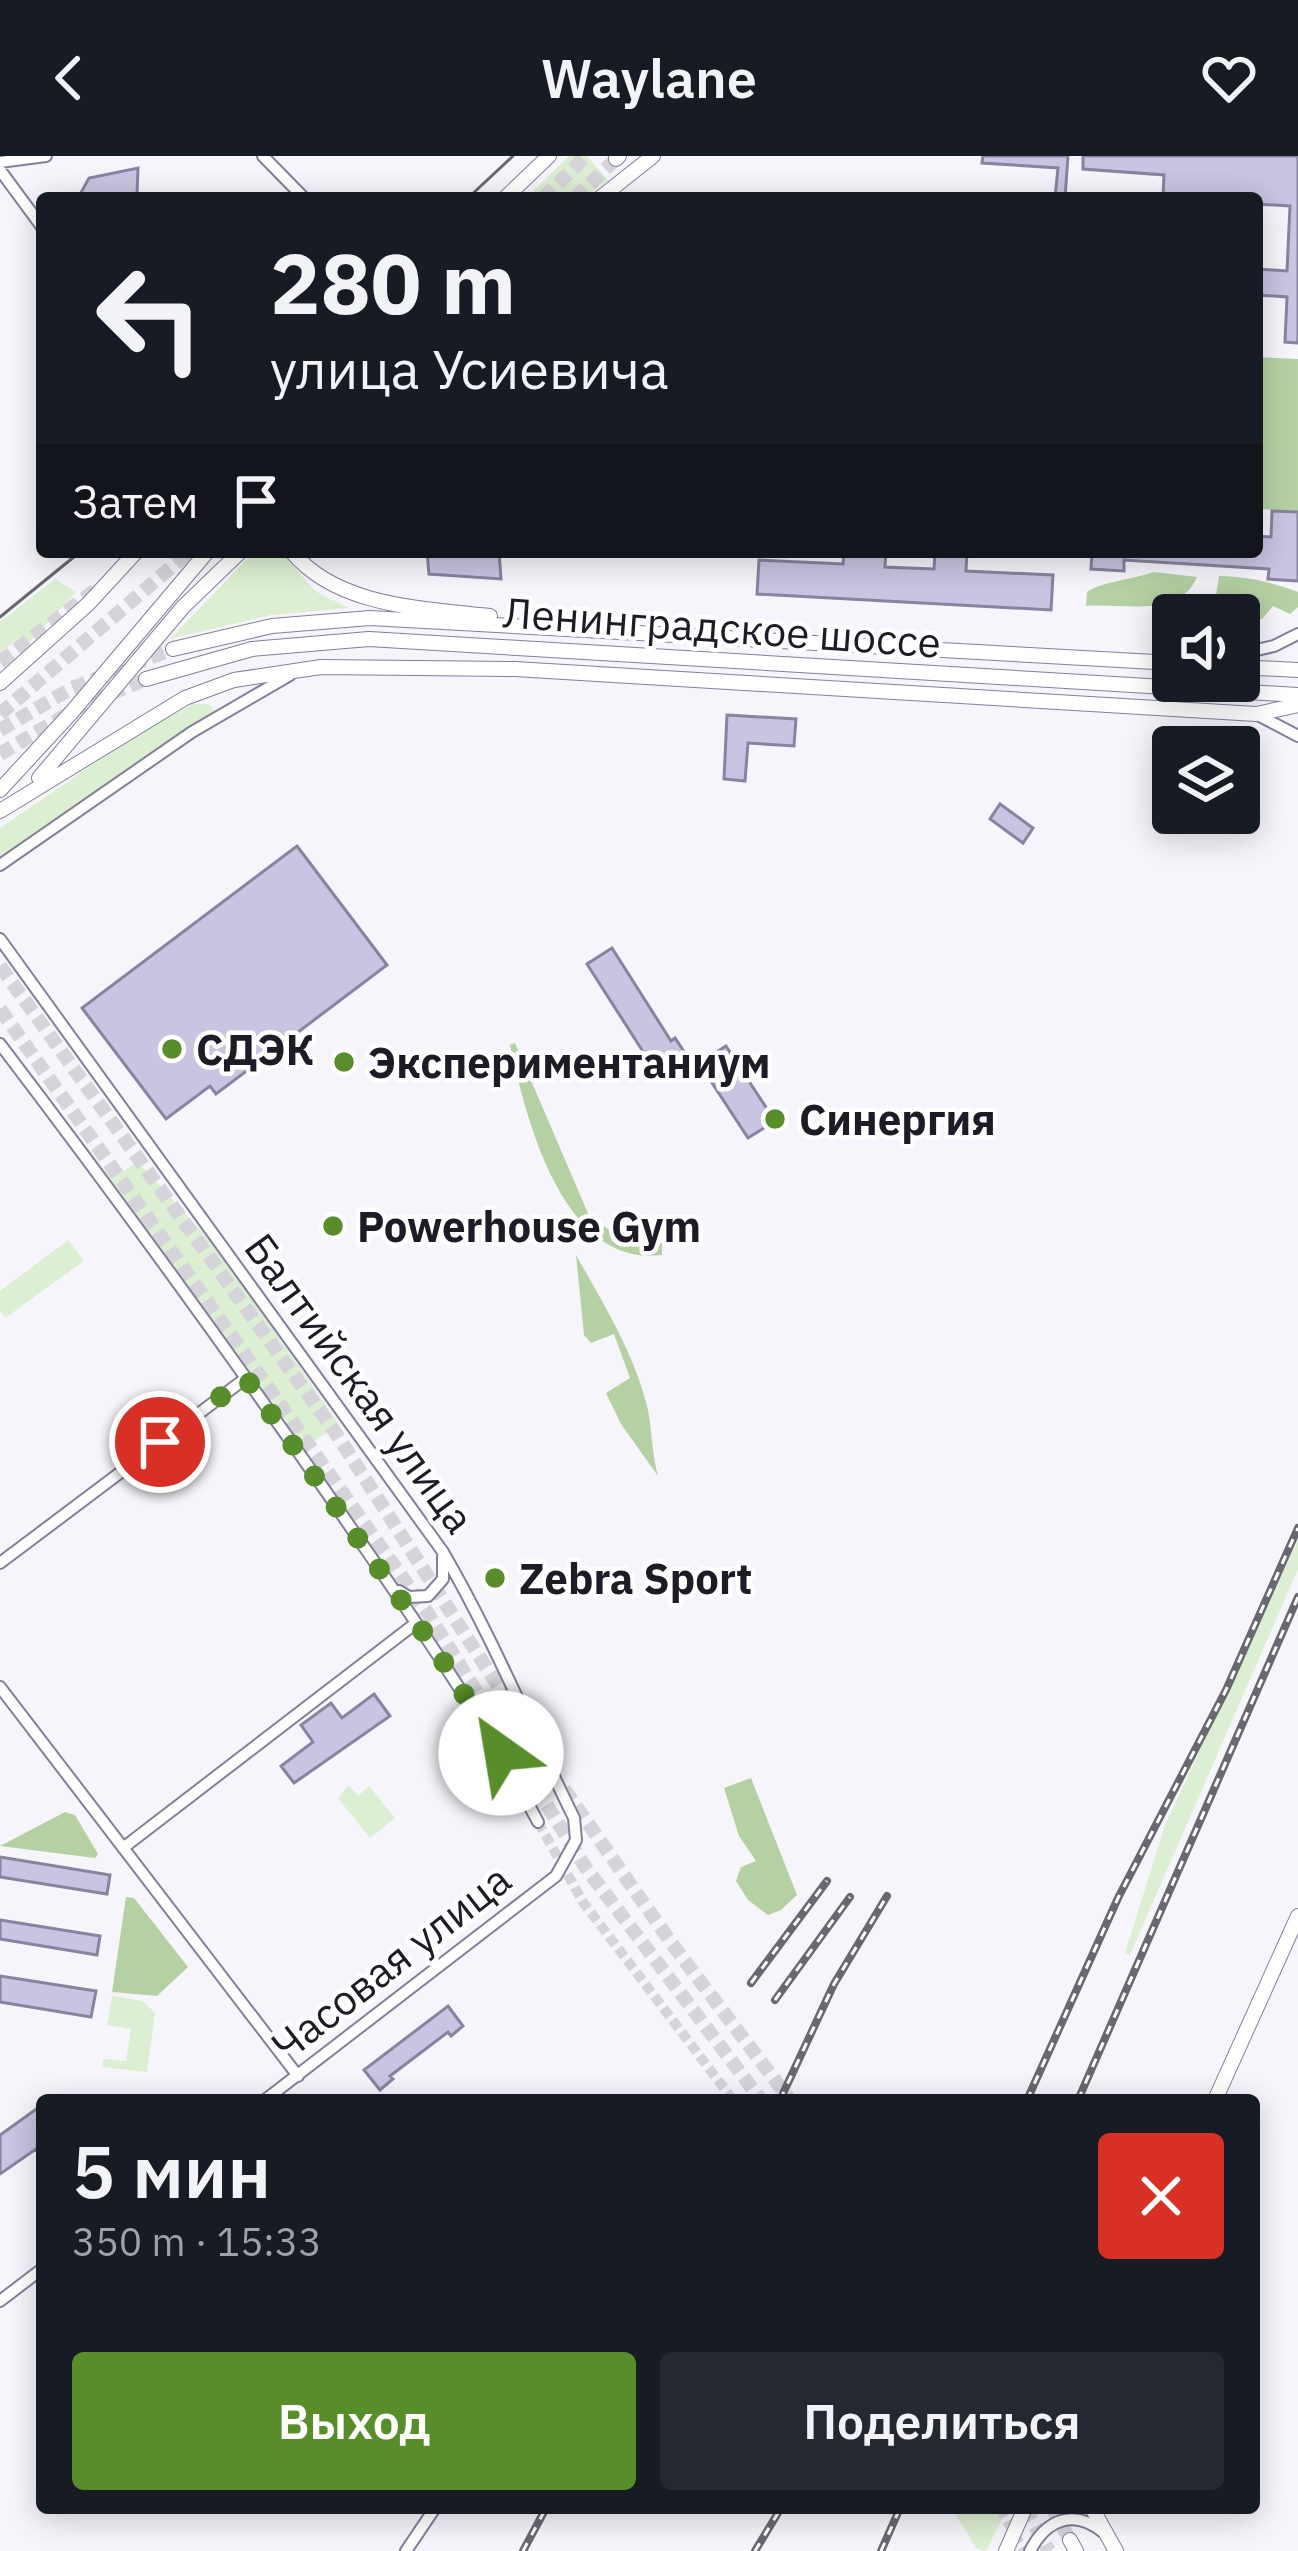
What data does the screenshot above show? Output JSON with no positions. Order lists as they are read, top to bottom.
{
  "streets": {
    "main road": ["Ленинградское шоссе"],
    "street": ["Балтийская улица", "Часовая улица"]
  },
  "crossings": [
    ["Балтийская улица", "Часовая улица"]
  ],
  "places": [
    "СДЭК",
    "Экспериментаниум",
    "Синергия",
    "Powerhouse Gym",
    "Zebra Sport"
  ],
  "page": {
    "header": "Waylane",
    "turn": ["280 m", "улица Усиевича"],
    "then": "Затем",
    "heading": ["5 мин", "350 m · 15:33"],
    "buttons": ["Выход", "Поделиться"]
  }
}
